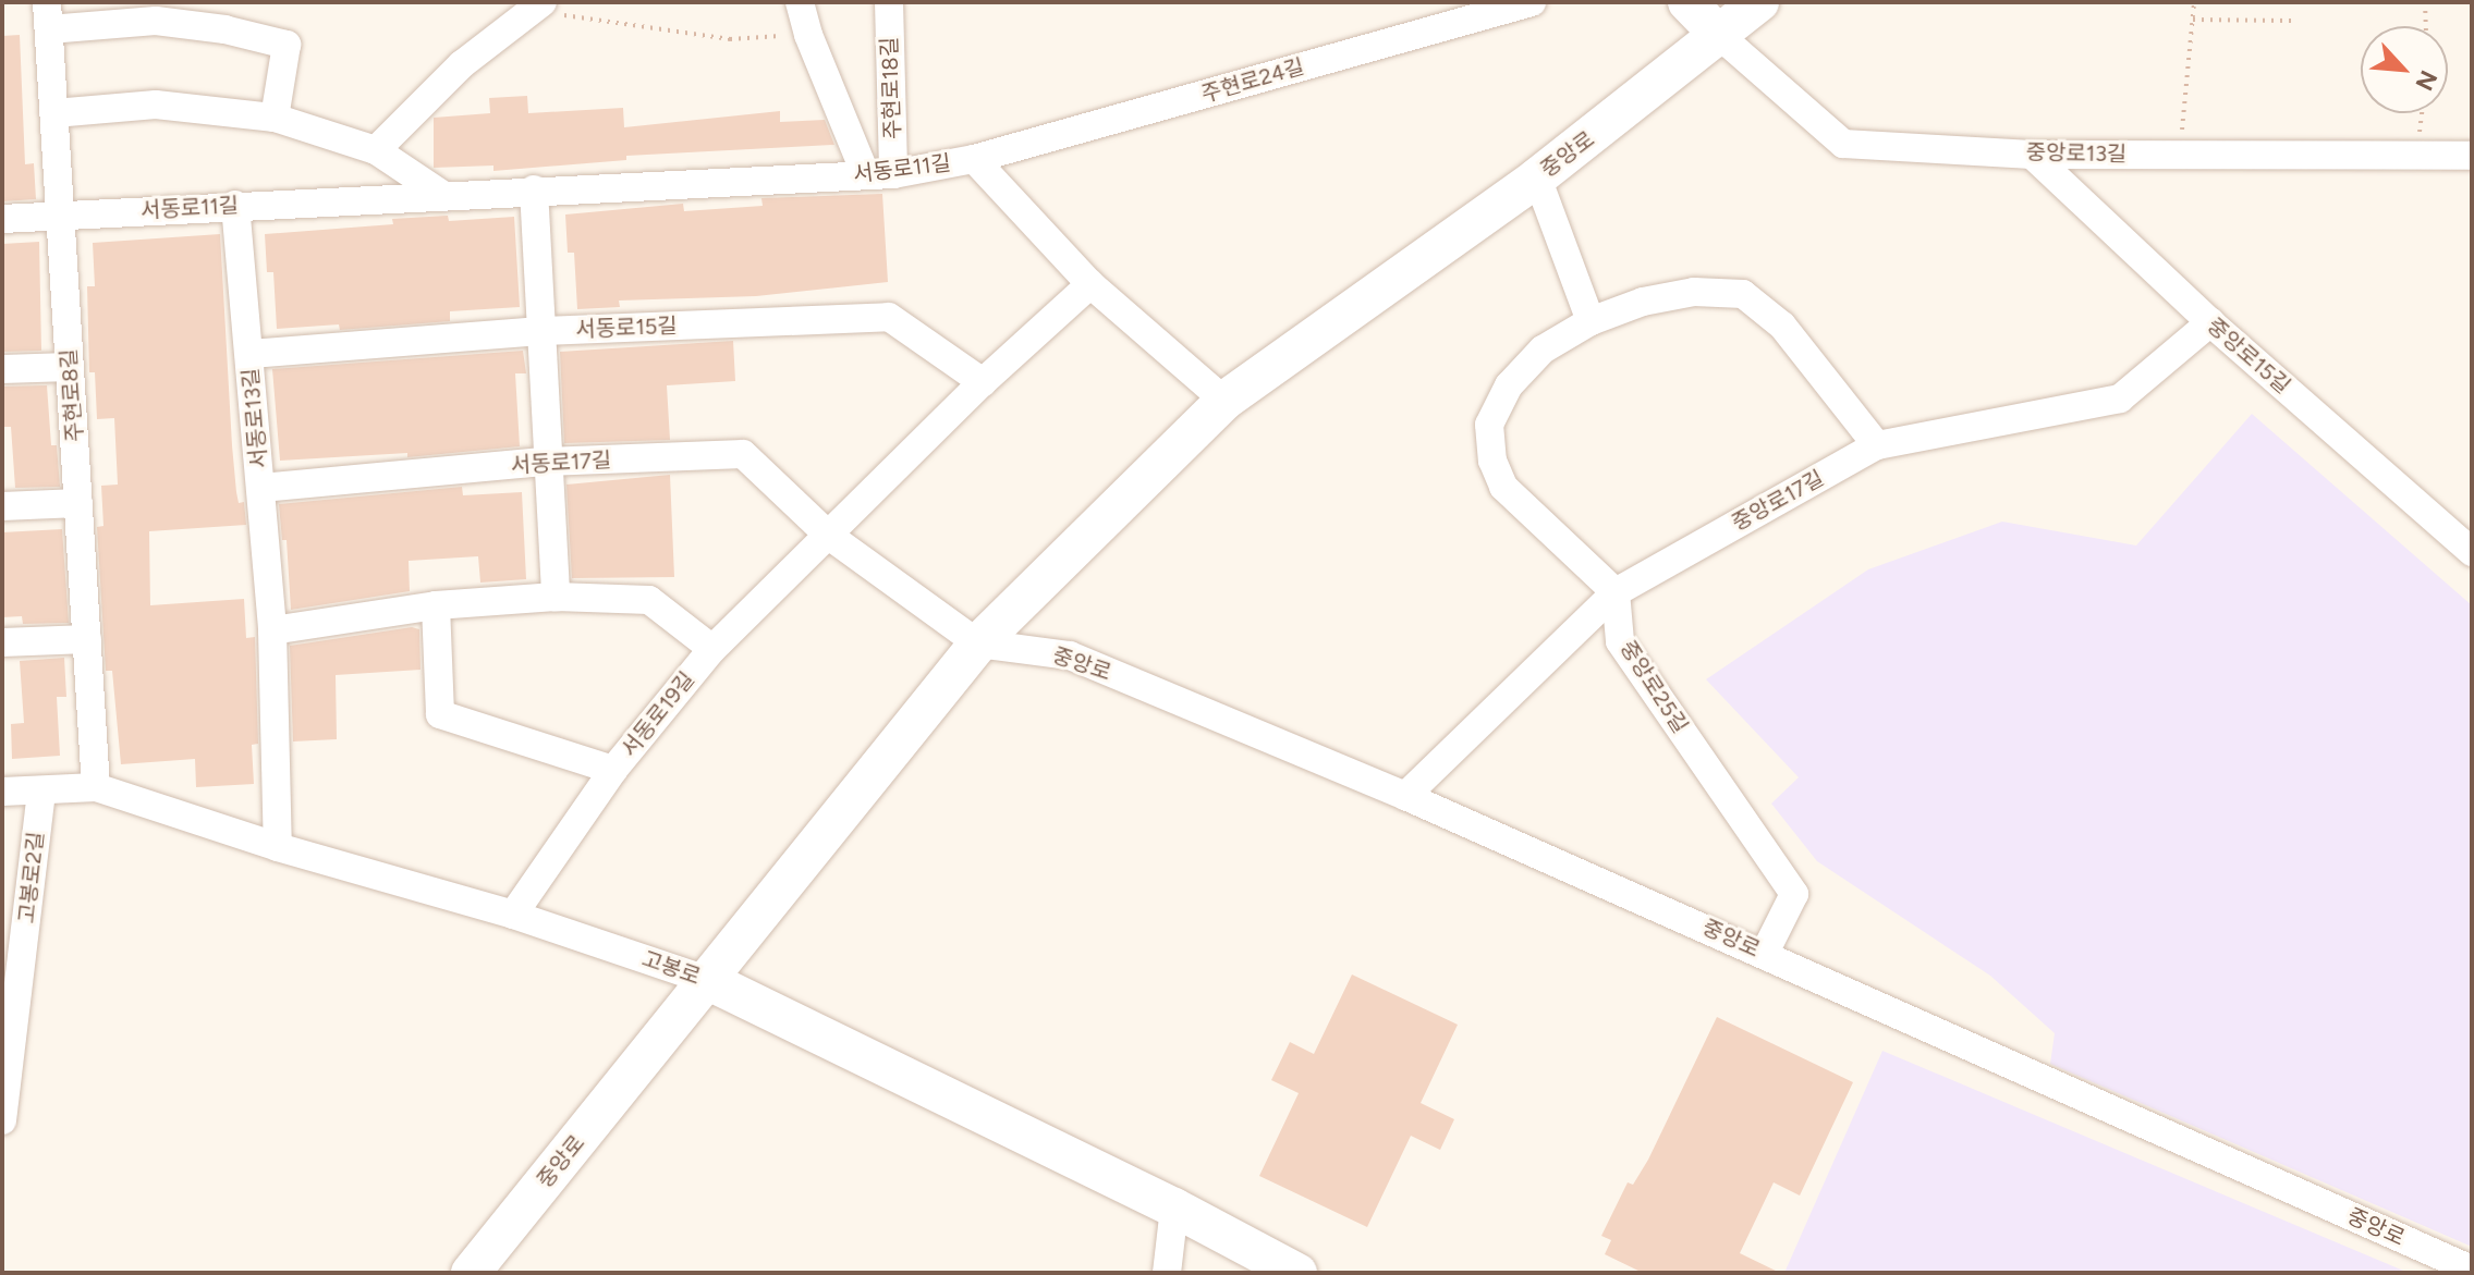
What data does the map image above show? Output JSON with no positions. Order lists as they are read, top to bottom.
{
  "streets": {
    "street": [
      "주현로24길",
      "주현로18길",
      "중앙로13길",
      "중앙로",
      "서동로11길",
      "서동로15길",
      "중앙로15길",
      "주현로8길",
      "서동로13길",
      "서동로17길",
      "중앙로17길",
      "중앙로25길",
      "서동로19길",
      "고봉로2길",
      "고봉로"
    ]
  },
  "crossings": [
    ["주현로24길", "서동로11길"],
    ["주현로18길", "서동로11길"],
    ["중앙로13길", "중앙로"],
    ["중앙로13길", "중앙로15길"],
    ["중앙로", "서동로11길"],
    ["중앙로", "중앙로17길"],
    ["중앙로", "중앙로25길"],
    ["중앙로", "고봉로"],
    ["서동로11길", "주현로8길"],
    ["서동로11길", "서동로13길"],
    ["서동로11길", "서동로19길"],
    ["서동로15길", "서동로13길"],
    ["서동로15길", "서동로19길"],
    ["중앙로15길", "중앙로17길"],
    ["주현로8길", "고봉로"],
    ["서동로13길", "서동로17길"],
    ["서동로13길", "고봉로"],
    ["서동로17길", "서동로19길"],
    ["중앙로17길", "중앙로25길"],
    ["서동로19길", "고봉로"],
    ["고봉로2길", "고봉로"]
  ],
  "north": "bottom right"
}
